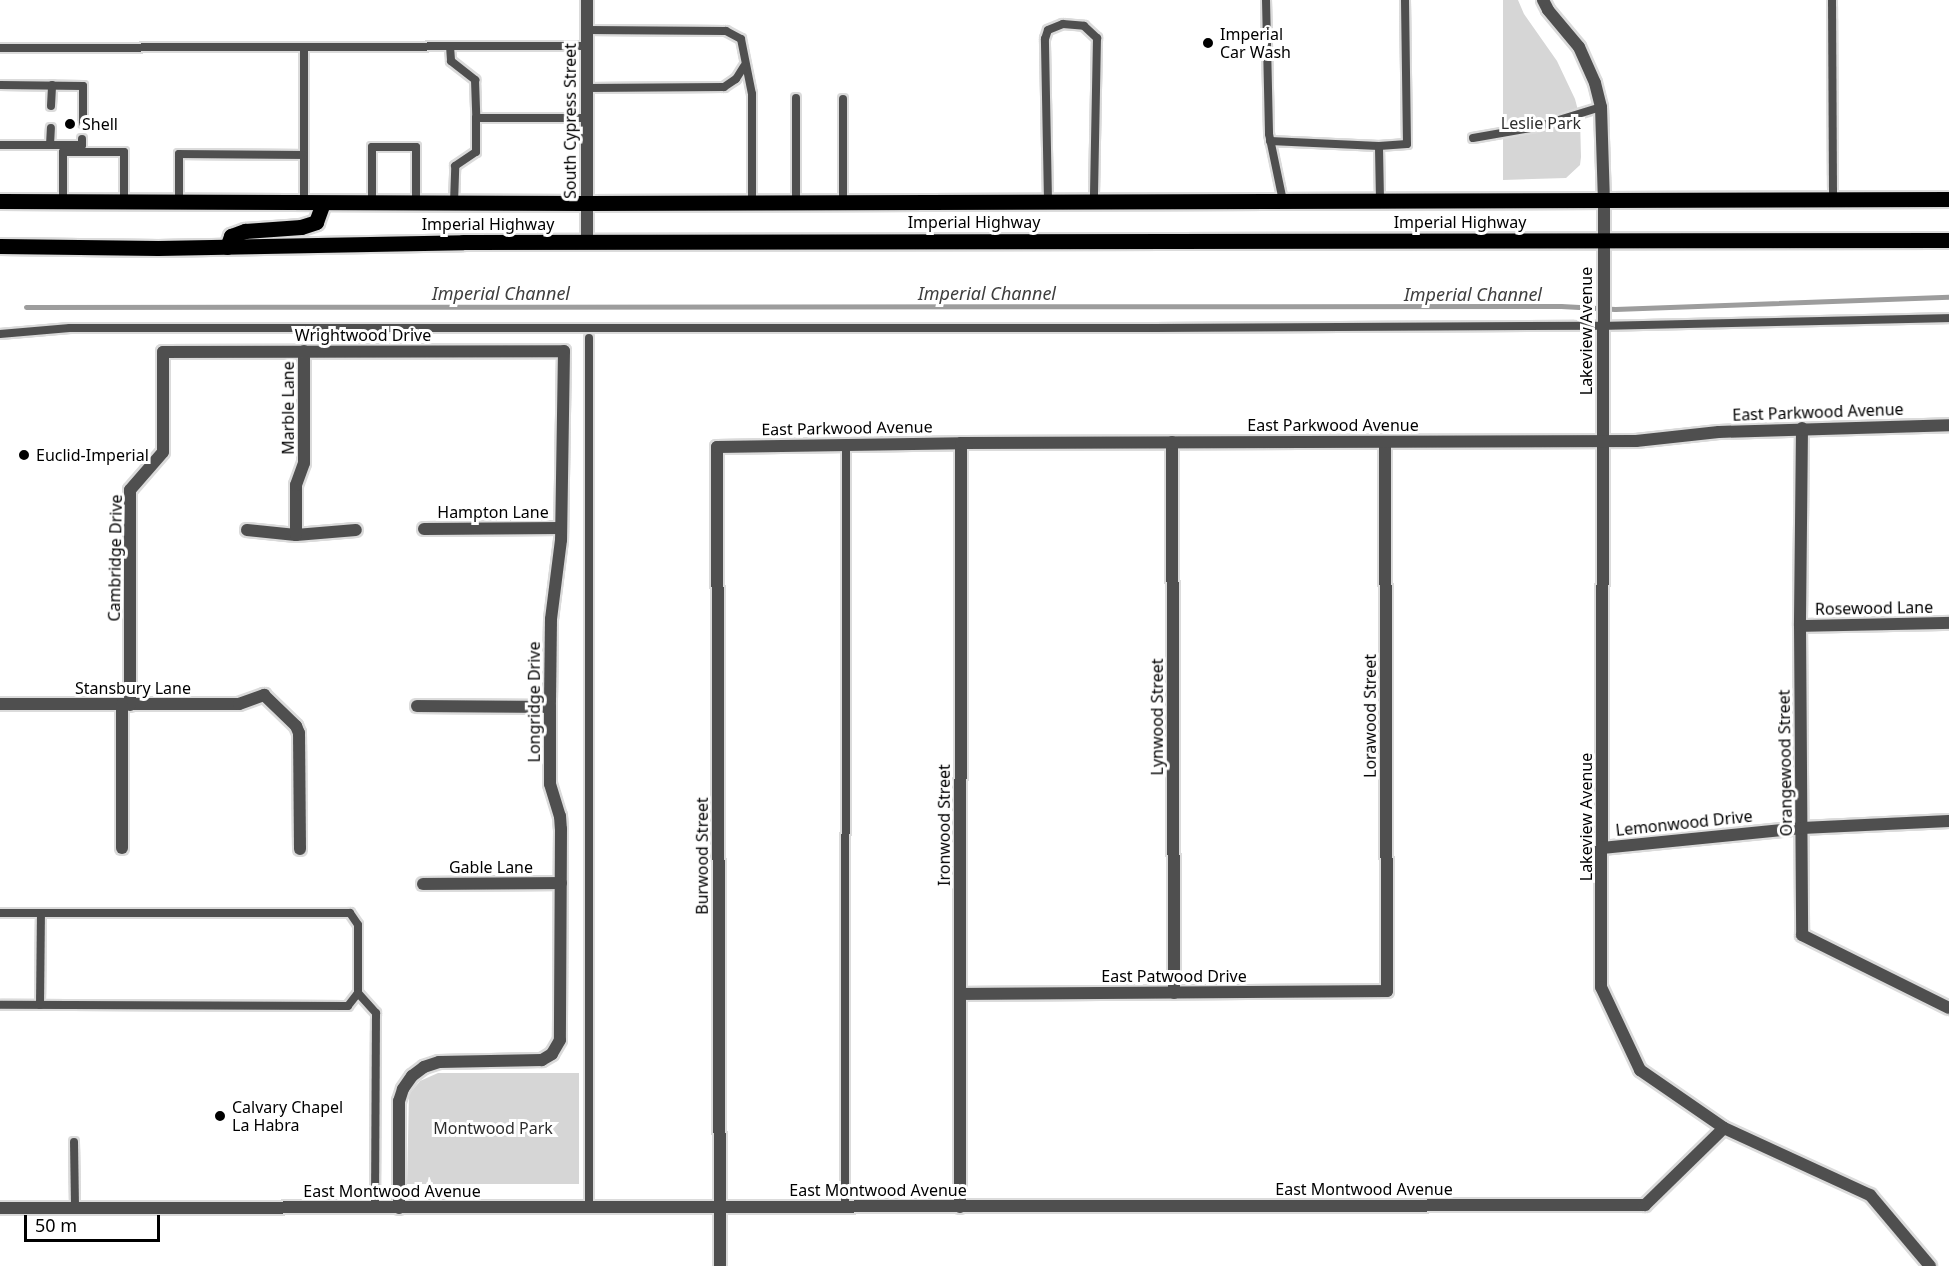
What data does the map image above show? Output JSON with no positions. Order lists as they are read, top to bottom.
{
  "streets": {
    "main road": ["Imperial Highway"],
    "street": [
      "South Cypress Street",
      "Lakeview Avenue",
      "Wrightwood Drive",
      "Marble Lane",
      "East Parkwood Avenue",
      "Hampton Lane",
      "Cambridge Drive",
      "Rosewood Lane",
      "Stansbury Lane",
      "Longridge Drive",
      "Lorawood Street",
      "Lynwood Street",
      "Orangewood Street",
      "Lemonwood Drive",
      "Ironwood Street",
      "Burwood Street",
      "Gable Lane",
      "East Patwood Drive",
      "East Montwood Avenue"
    ]
  },
  "crossings": [
    ["South Cypress Street", "Imperial Highway"],
    ["Imperial Highway", "Lakeview Avenue"],
    ["Lakeview Avenue", "East Parkwood Avenue"],
    ["Lakeview Avenue", "Lemonwood Drive"],
    ["Lakeview Avenue", "East Montwood Avenue"],
    ["Wrightwood Drive", "Marble Lane"],
    ["Wrightwood Drive", "Cambridge Drive"],
    ["Wrightwood Drive", "Longridge Drive"],
    ["East Parkwood Avenue", "Lorawood Street"],
    ["East Parkwood Avenue", "Lynwood Street"],
    ["East Parkwood Avenue", "Orangewood Street"],
    ["East Parkwood Avenue", "Ironwood Street"],
    ["East Parkwood Avenue", "Burwood Street"],
    ["Hampton Lane", "Longridge Drive"],
    ["Cambridge Drive", "Stansbury Lane"],
    ["Rosewood Lane", "Orangewood Street"],
    ["Longridge Drive", "Gable Lane"],
    ["Longridge Drive", "East Montwood Avenue"],
    ["Lorawood Street", "East Patwood Drive"],
    ["Lynwood Street", "East Patwood Drive"],
    ["Orangewood Street", "Lemonwood Drive"],
    ["Ironwood Street", "East Patwood Drive"],
    ["Ironwood Street", "East Montwood Avenue"],
    ["Burwood Street", "East Montwood Avenue"]
  ],
  "water": ["Imperial Channel"],
  "parks": ["Leslie Park", "Montwood Park"],
  "places": [
    "Imperial Car Wash",
    "Shell",
    "Euclid-Imperial",
    "Calvary Chapel La Habra"
  ],
  "scale_bar": "50 m"
}
